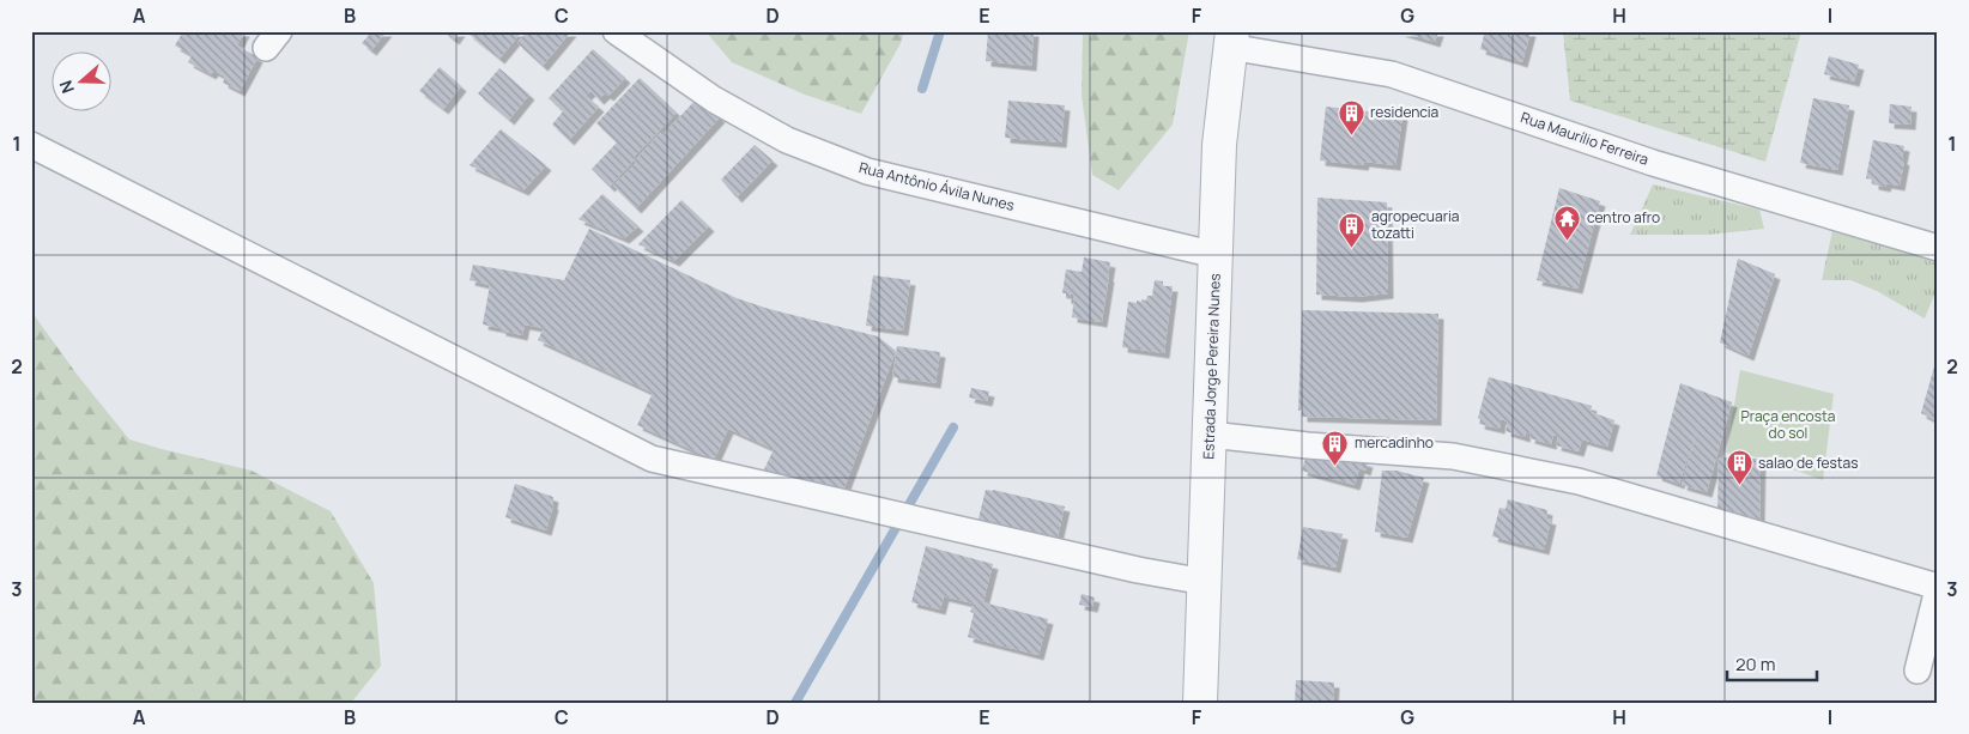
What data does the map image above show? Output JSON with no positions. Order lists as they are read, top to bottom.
{
  "streets": {
    "street": ["Rua Maurílio Ferreira", "Rua Antônio Ávila Nunes", "Estrada Jorge Pereira Nunes"]
  },
  "crossings": [
    ["Rua Maurílio Ferreira", "Estrada Jorge Pereira Nunes"],
    ["Rua Antônio Ávila Nunes", "Estrada Jorge Pereira Nunes"]
  ],
  "parks": ["Praça encosta do sol"],
  "places": {
    "building": [
      "residencia",
      "agropecuaria tozatti",
      "mercadinho",
      "salao de festas"
    ],
    "temple": ["centro afro"]
  },
  "scale_bar": "20 m",
  "north": "left",
  "grid": {
    "columns": [
      "A",
      "B",
      "C",
      "D",
      "E",
      "F",
      "G",
      "H",
      "I"
    ],
    "rows": ["1", "2", "3"]
  }
}
